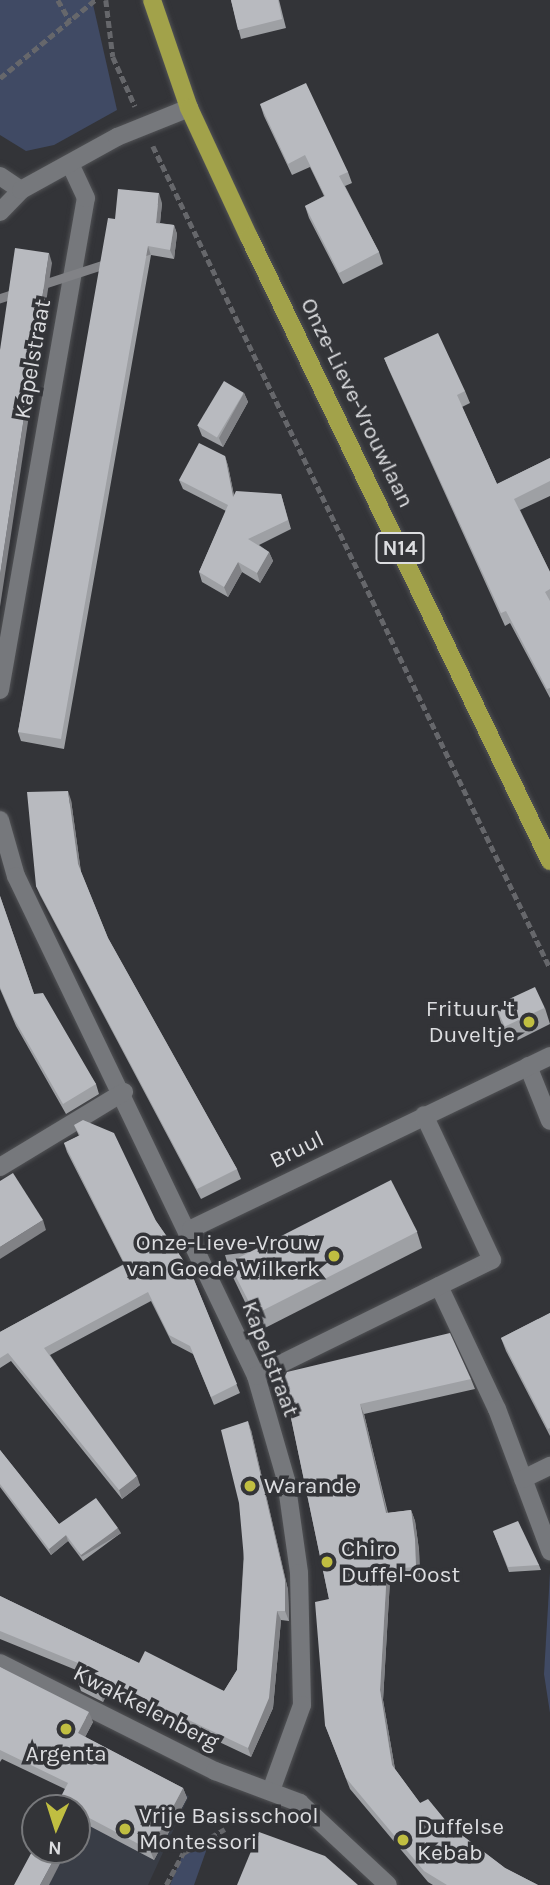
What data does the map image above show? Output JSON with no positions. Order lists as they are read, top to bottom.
{
  "streets": {
    "main road": ["Onze-Lieve-Vrouwlaan", "N14"],
    "street": ["Kapelstraat", "Bruul", "Kwakkelenberg"]
  },
  "crossings": [
    ["Kapelstraat", "Bruul"],
    ["Kapelstraat", "Kwakkelenberg"]
  ],
  "places": [
    "Frituur 't Duveltje",
    "Onze-Lieve-Vrouw van Goede Wilkerk",
    "Warande",
    "Chiro Duffel-Oost",
    "Argenta",
    "Vrije Basisschool Montessori",
    "Duffelse Kebab"
  ],
  "north": "bottom"
}
